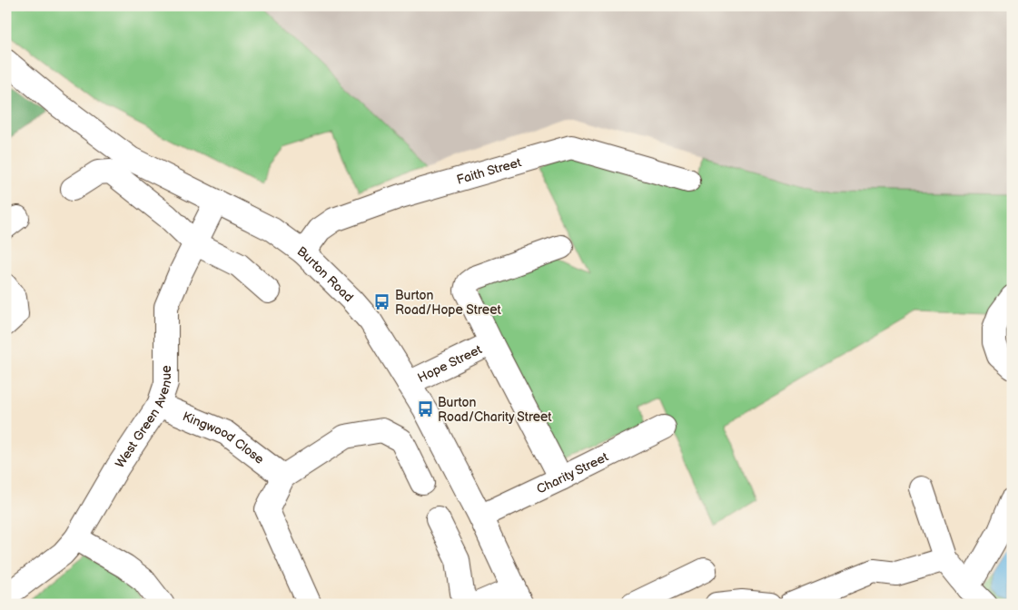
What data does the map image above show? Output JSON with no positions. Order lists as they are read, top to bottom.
{
  "streets": {
    "street": [
      "Faith Street",
      "Burton Road",
      "Hope Street",
      "West Green Avenue",
      "Kingwood Close",
      "Charity Street"
    ]
  },
  "crossings": [
    ["Faith Street", "Burton Road"],
    ["Burton Road", "Hope Street"],
    ["Burton Road", "West Green Avenue"],
    ["Burton Road", "Charity Street"],
    ["West Green Avenue", "Kingwood Close"]
  ],
  "places": {
    "bus stop": ["Burton Road/Hope Street", "Burton Road/Charity Street"]
  }
}
